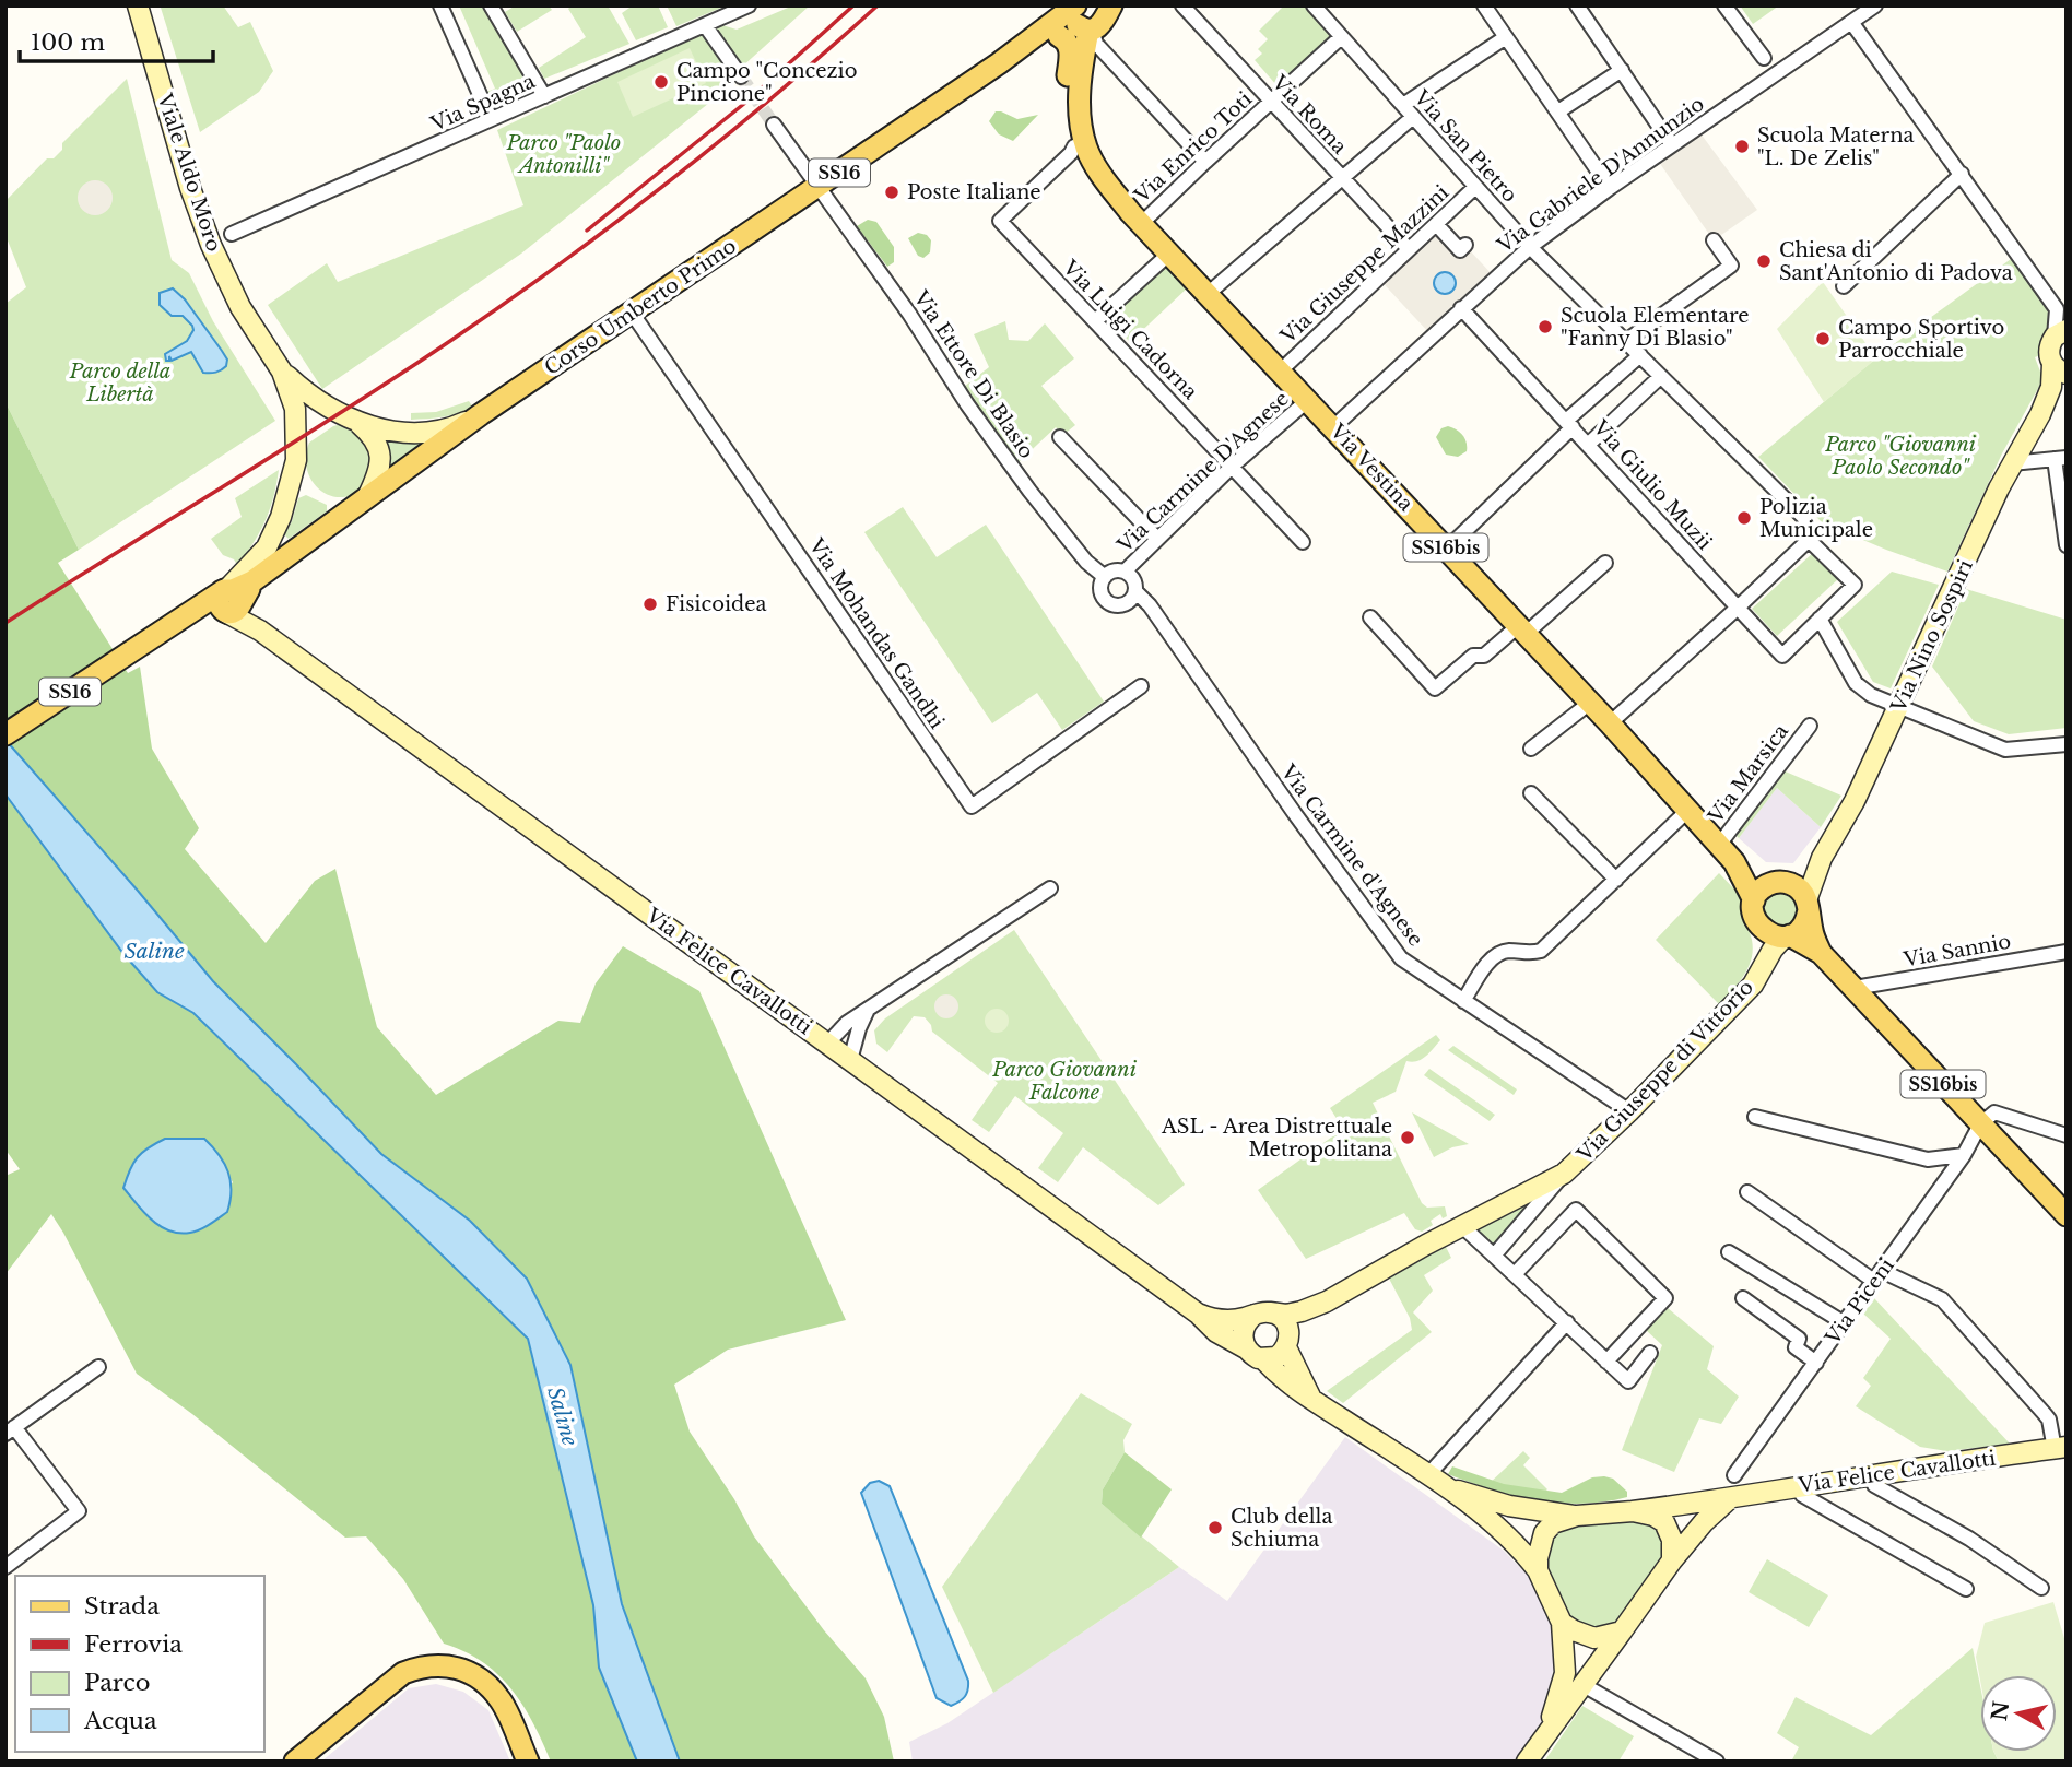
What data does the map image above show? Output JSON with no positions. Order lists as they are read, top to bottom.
{
  "streets": {
    "main road": [
      "Viale Aldo Moro",
      "SS16",
      "Corso Umberto Primo",
      "Via Vestina",
      "SS16bis",
      "Via Nino Sospiri",
      "Via Felice Cavallotti",
      "Via Giuseppe di Vittorio"
    ],
    "street": [
      "Via Spagna",
      "Via Roma",
      "Via San Pietro",
      "Via Enrico Toti",
      "Via Gabriele D'Annunzio",
      "Via Giuseppe Mazzini",
      "Via Luigi Cadorna",
      "Via Ettore Di Blasio",
      "Via Carmine D'Agnese",
      "Via Giulio Muzii",
      "Via Mohandas Gandhi",
      "Via Marsica",
      "Via Carmine d'Agnese",
      "Via Sannio",
      "Via Piceni"
    ]
  },
  "crossings": [
    ["Via Roma", "Via Enrico Toti"],
    ["Via Roma", "Via Giuseppe Mazzini"],
    ["Via San Pietro", "Via Enrico Toti"],
    ["Via San Pietro", "Via Gabriele D'Annunzio"],
    ["Via San Pietro", "Via Giuseppe Mazzini"],
    ["Via Enrico Toti", "Via Vestina"],
    ["Viale Aldo Moro", "SS16"],
    ["Viale Aldo Moro", "Corso Umberto Primo"],
    ["Viale Aldo Moro", "Via Felice Cavallotti"],
    ["SS16", "Corso Umberto Primo"],
    ["SS16", "Via Felice Cavallotti"],
    ["Via Gabriele D'Annunzio", "Via Vestina"],
    ["Via Gabriele D'Annunzio", "Via Giulio Muzii"],
    ["Via Giuseppe Mazzini", "Via Vestina"],
    ["Corso Umberto Primo", "Via Ettore Di Blasio"],
    ["Corso Umberto Primo", "Via Vestina"],
    ["Corso Umberto Primo", "Via Mohandas Gandhi"],
    ["Corso Umberto Primo", "Via Felice Cavallotti"],
    ["Via Luigi Cadorna", "Via Vestina"],
    ["Via Luigi Cadorna", "Via Carmine D'Agnese"],
    ["Via Ettore Di Blasio", "Via Carmine D'Agnese"],
    ["Via Ettore Di Blasio", "Via Carmine d'Agnese"],
    ["Via Vestina", "Via Carmine D'Agnese"],
    ["Via Vestina", "Via Giulio Muzii"],
    ["Via Vestina", "SS16bis"],
    ["Via Vestina", "Via Nino Sospiri"],
    ["Via Vestina", "Via Marsica"],
    ["Via Vestina", "Via Giuseppe di Vittorio"],
    ["Via Carmine D'Agnese", "Via Carmine d'Agnese"],
    ["SS16bis", "Via Nino Sospiri"],
    ["SS16bis", "Via Sannio"],
    ["SS16bis", "Via Giuseppe di Vittorio"],
    ["SS16bis", "Via Piceni"],
    ["Via Nino Sospiri", "Via Giuseppe di Vittorio"],
    ["Via Carmine d'Agnese", "Via Giuseppe di Vittorio"],
    ["Via Felice Cavallotti", "Via Giuseppe di Vittorio"]
  ],
  "water": ["Saline"],
  "parks": [
    "Parco \"Paolo Antonilli\"",
    "Parco della Libertà",
    "Parco \"Giovanni Paolo Secondo\"",
    "Parco Giovanni Falcone"
  ],
  "places": [
    "Campo \"Concezio Pincione\"",
    "Scuola Materna \"L. De Zelis\"",
    "Poste Italiane",
    "Chiesa di Sant'Antonio di Padova",
    "Scuola Elementare \"Fanny Di Blasio\"",
    "Campo Sportivo Parrocchiale",
    "Polizia Municipale",
    "Fisicoidea",
    "ASL - Area Distrettuale Metropolitana",
    "Club della Schiuma"
  ],
  "legend": [
    "Strada",
    "Ferrovia",
    "Parco",
    "Acqua"
  ],
  "scale_bar": "100 m",
  "north": "left"
}
